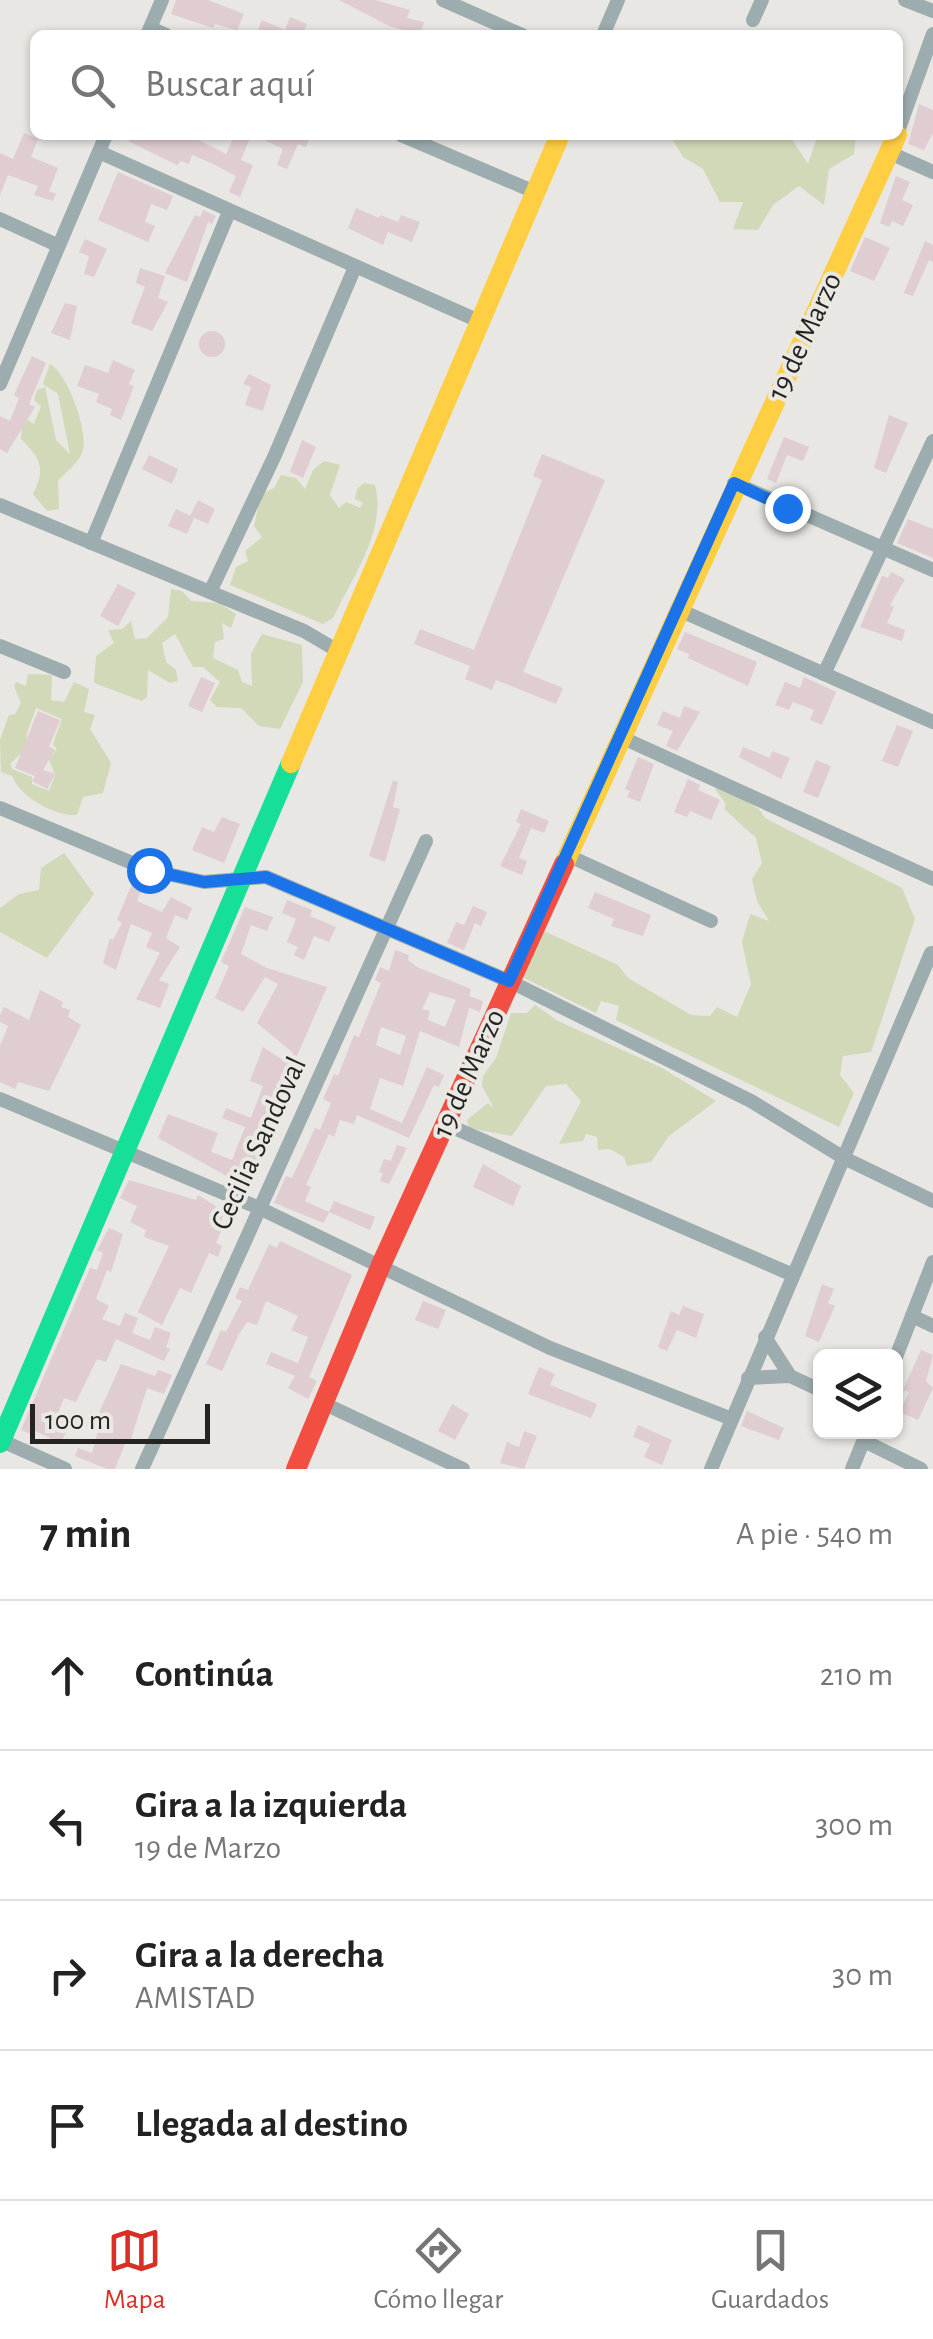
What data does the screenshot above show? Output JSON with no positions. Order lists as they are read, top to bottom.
{
  "streets": {
    "street": ["19 de Marzo", "Cecilia Sandoval"]
  },
  "scale_bar": "100 m",
  "page": {
    "search": "Buscar aquí",
    "scale": "100 m",
    "heading": ["7 min", "A pie · 540 m"],
    "list": [
      ["Continúa", "210 m"],
      ["Gira a la izquierda", "19 de Marzo", "300 m"],
      ["Gira a la derecha", "AMISTAD", "30 m"],
      "Llegada al destino"
    ],
    "nav": ["Mapa", "Cómo llegar", "Guardados"]
  }
}
